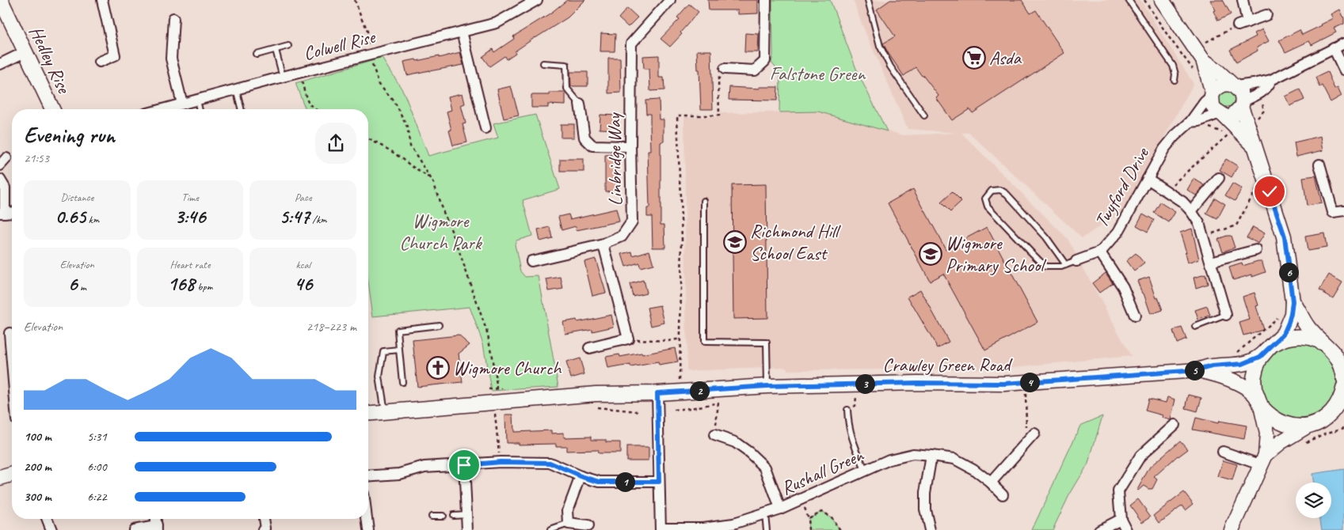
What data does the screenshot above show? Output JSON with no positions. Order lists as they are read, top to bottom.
{
  "streets": {
    "street": [
      "Colwell Rise",
      "Hedley Rise",
      "Linbridge Way",
      "Twyford Drive",
      "Crawley Green Road",
      "Rushall Green"
    ]
  },
  "parks": ["Falstone Green", "Wigmore Church Park"],
  "places": {
    "supermarket": ["Asda"],
    "school or university": ["Richmond Hill School East", "Wigmore Primary School"],
    "church": ["Wigmore Church"]
  },
  "page": {
    "heading": ["Evening run", "21:53"],
    "stats": [
      ["Distance", "0.65 km"],
      ["Time", "3:46"],
      ["Pace", "5:47 /km"],
      ["Elevation", "6 m"],
      ["Heart rate", "168 bpm"],
      ["kcal", "46"]
    ],
    "pins": [
      "6",
      "5",
      "4",
      "3",
      "2",
      "1"
    ],
    "chart": ["Elevation", "218–223 m"],
    "list": [
      {
        "name": "100 m",
        "note": "5:31"
      },
      {
        "name": "200 m",
        "note": "6:00"
      },
      {
        "name": "300 m",
        "note": "6:22"
      }
    ]
  }
}
